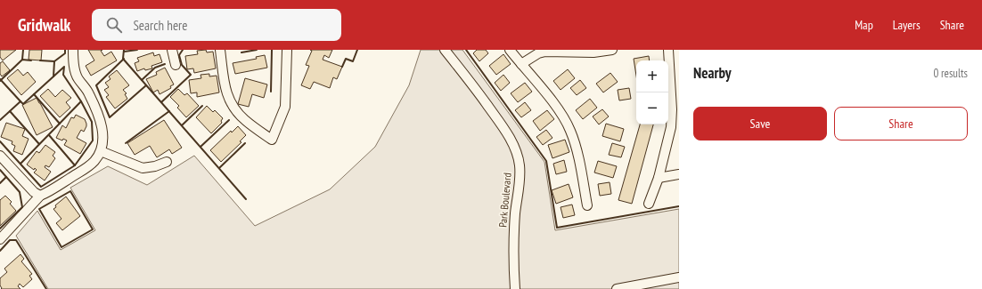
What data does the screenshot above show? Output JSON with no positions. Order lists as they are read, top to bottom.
{
  "streets": {
    "street": ["Park Boulevard"]
  },
  "page": {
    "header": "Gridwalk",
    "search": "Search here",
    "nav": ["Map", "Layers", "Share"],
    "heading": ["Nearby", "0 results"],
    "map_buttons": ["+", "−"],
    "buttons": ["Save", "Share"]
  }
}
